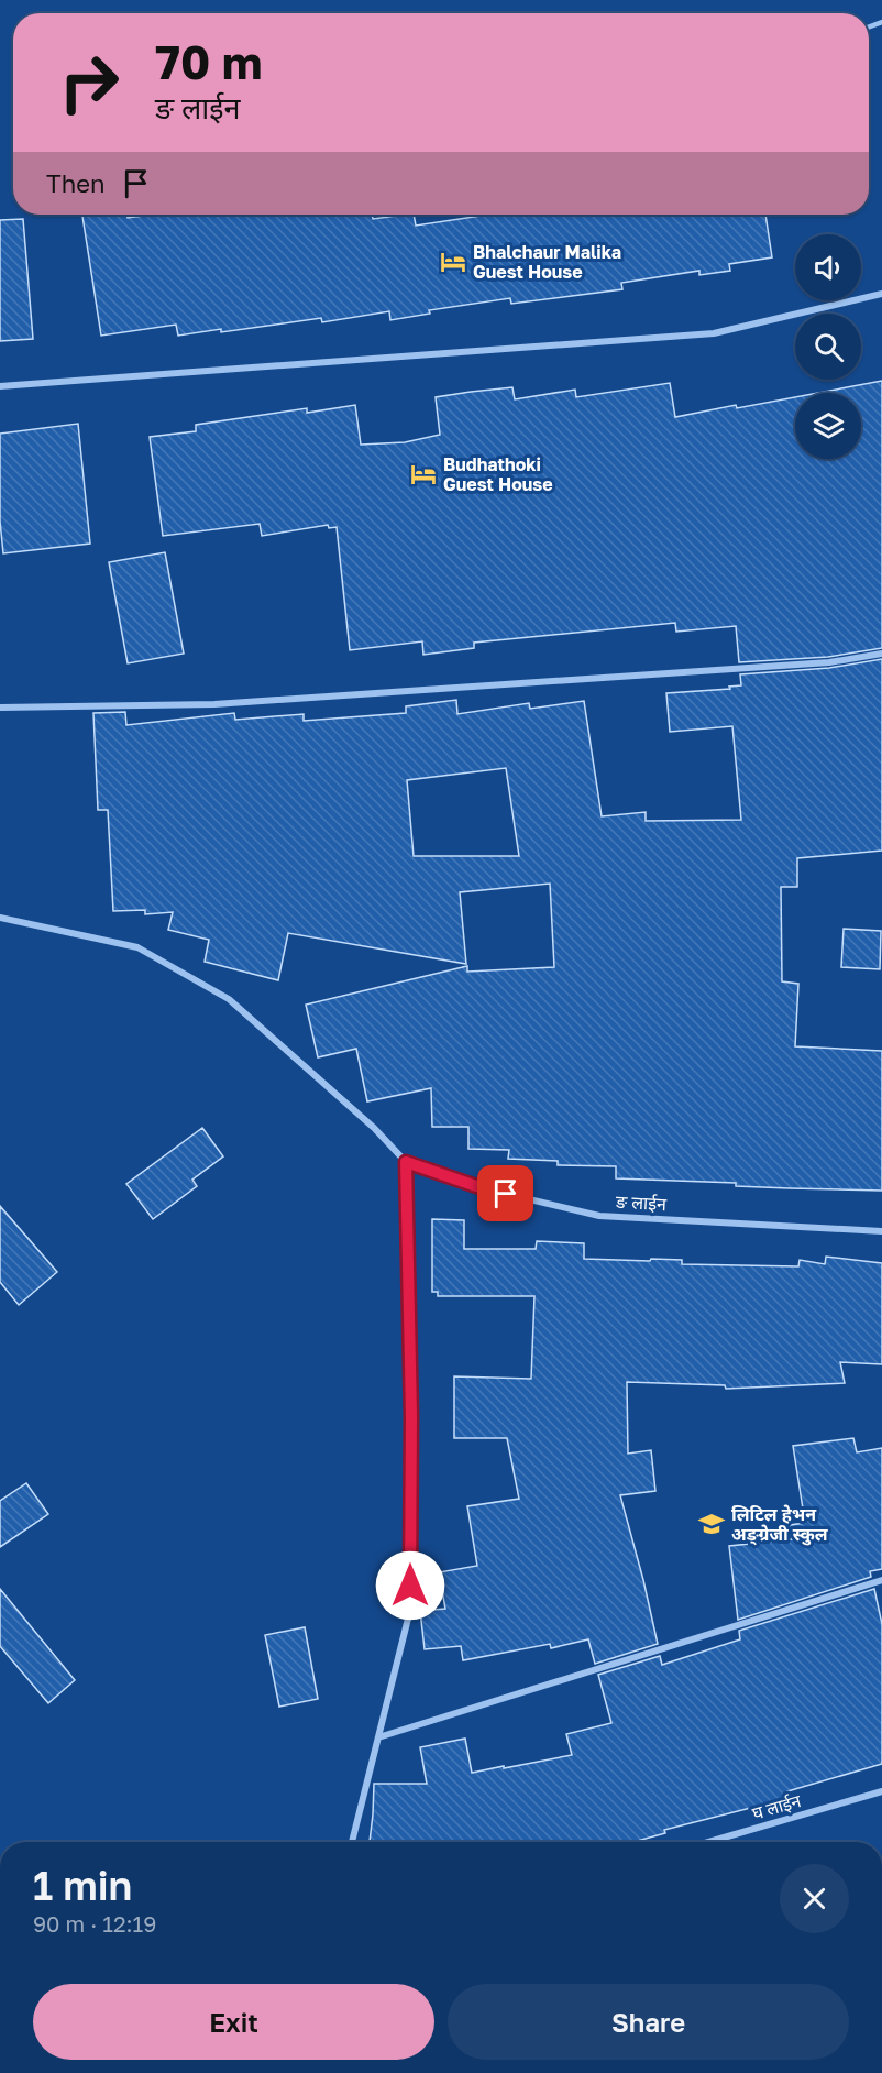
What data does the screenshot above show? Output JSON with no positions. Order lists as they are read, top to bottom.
{
  "streets": {
    "street": ["ङ लाईन", "घ लाईन"]
  },
  "places": {
    "hotel": ["Bhalchaur Malika Guest House", "Budhathoki Guest House"],
    "school or university": ["लिटिल हेभन अङ्‍ग्रेजी स्कुल"]
  },
  "page": {
    "turn": ["70 m", "ङ लाईन"],
    "then": "Then",
    "heading": ["1 min", "90 m · 12:19"],
    "buttons": ["Exit", "Share"]
  }
}
